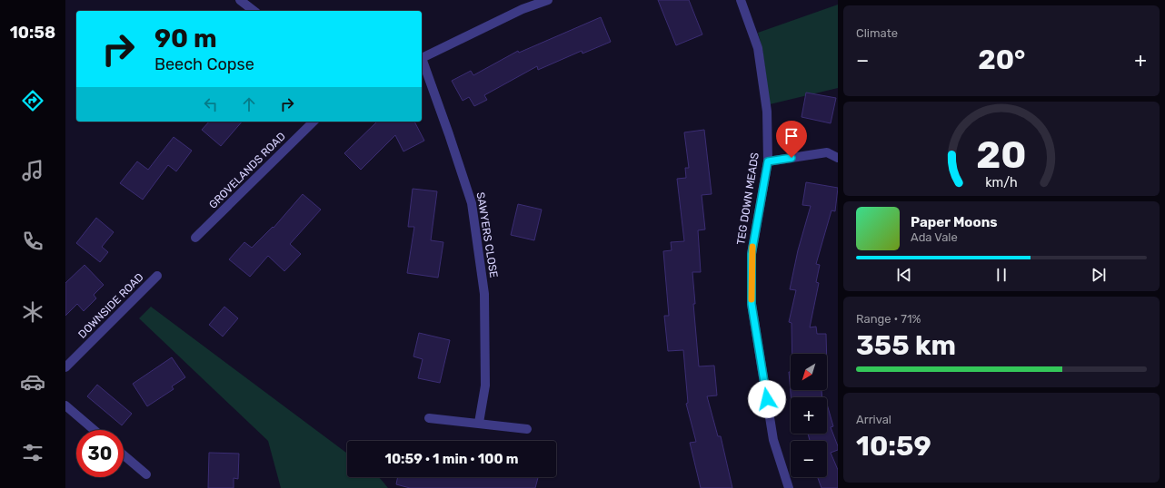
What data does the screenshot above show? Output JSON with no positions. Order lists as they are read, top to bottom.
{
  "streets": {
    "street": [
      "GROVELANDS ROAD",
      "TEG DOWN MEADS",
      "SAWYERS CLOSE",
      "DOWNSIDE ROAD"
    ]
  },
  "north": "bottom left",
  "page": {
    "tabs": "10:58",
    "tile": [
      "Climate",
      ["Range · 71%", "355 km"],
      ["Arrival", "10:59"]
    ],
    "turn": ["90 m", "Beech Copse"],
    "heat": ["−", "20°", "+"],
    "song": ["Paper Moons", "Ada Vale"],
    "map_buttons": ["+", "−"],
    "limit": "30",
    "trip": "10:59 · 1 min · 100 m",
    "gauge": ["20", "km/h"]
  }
}
